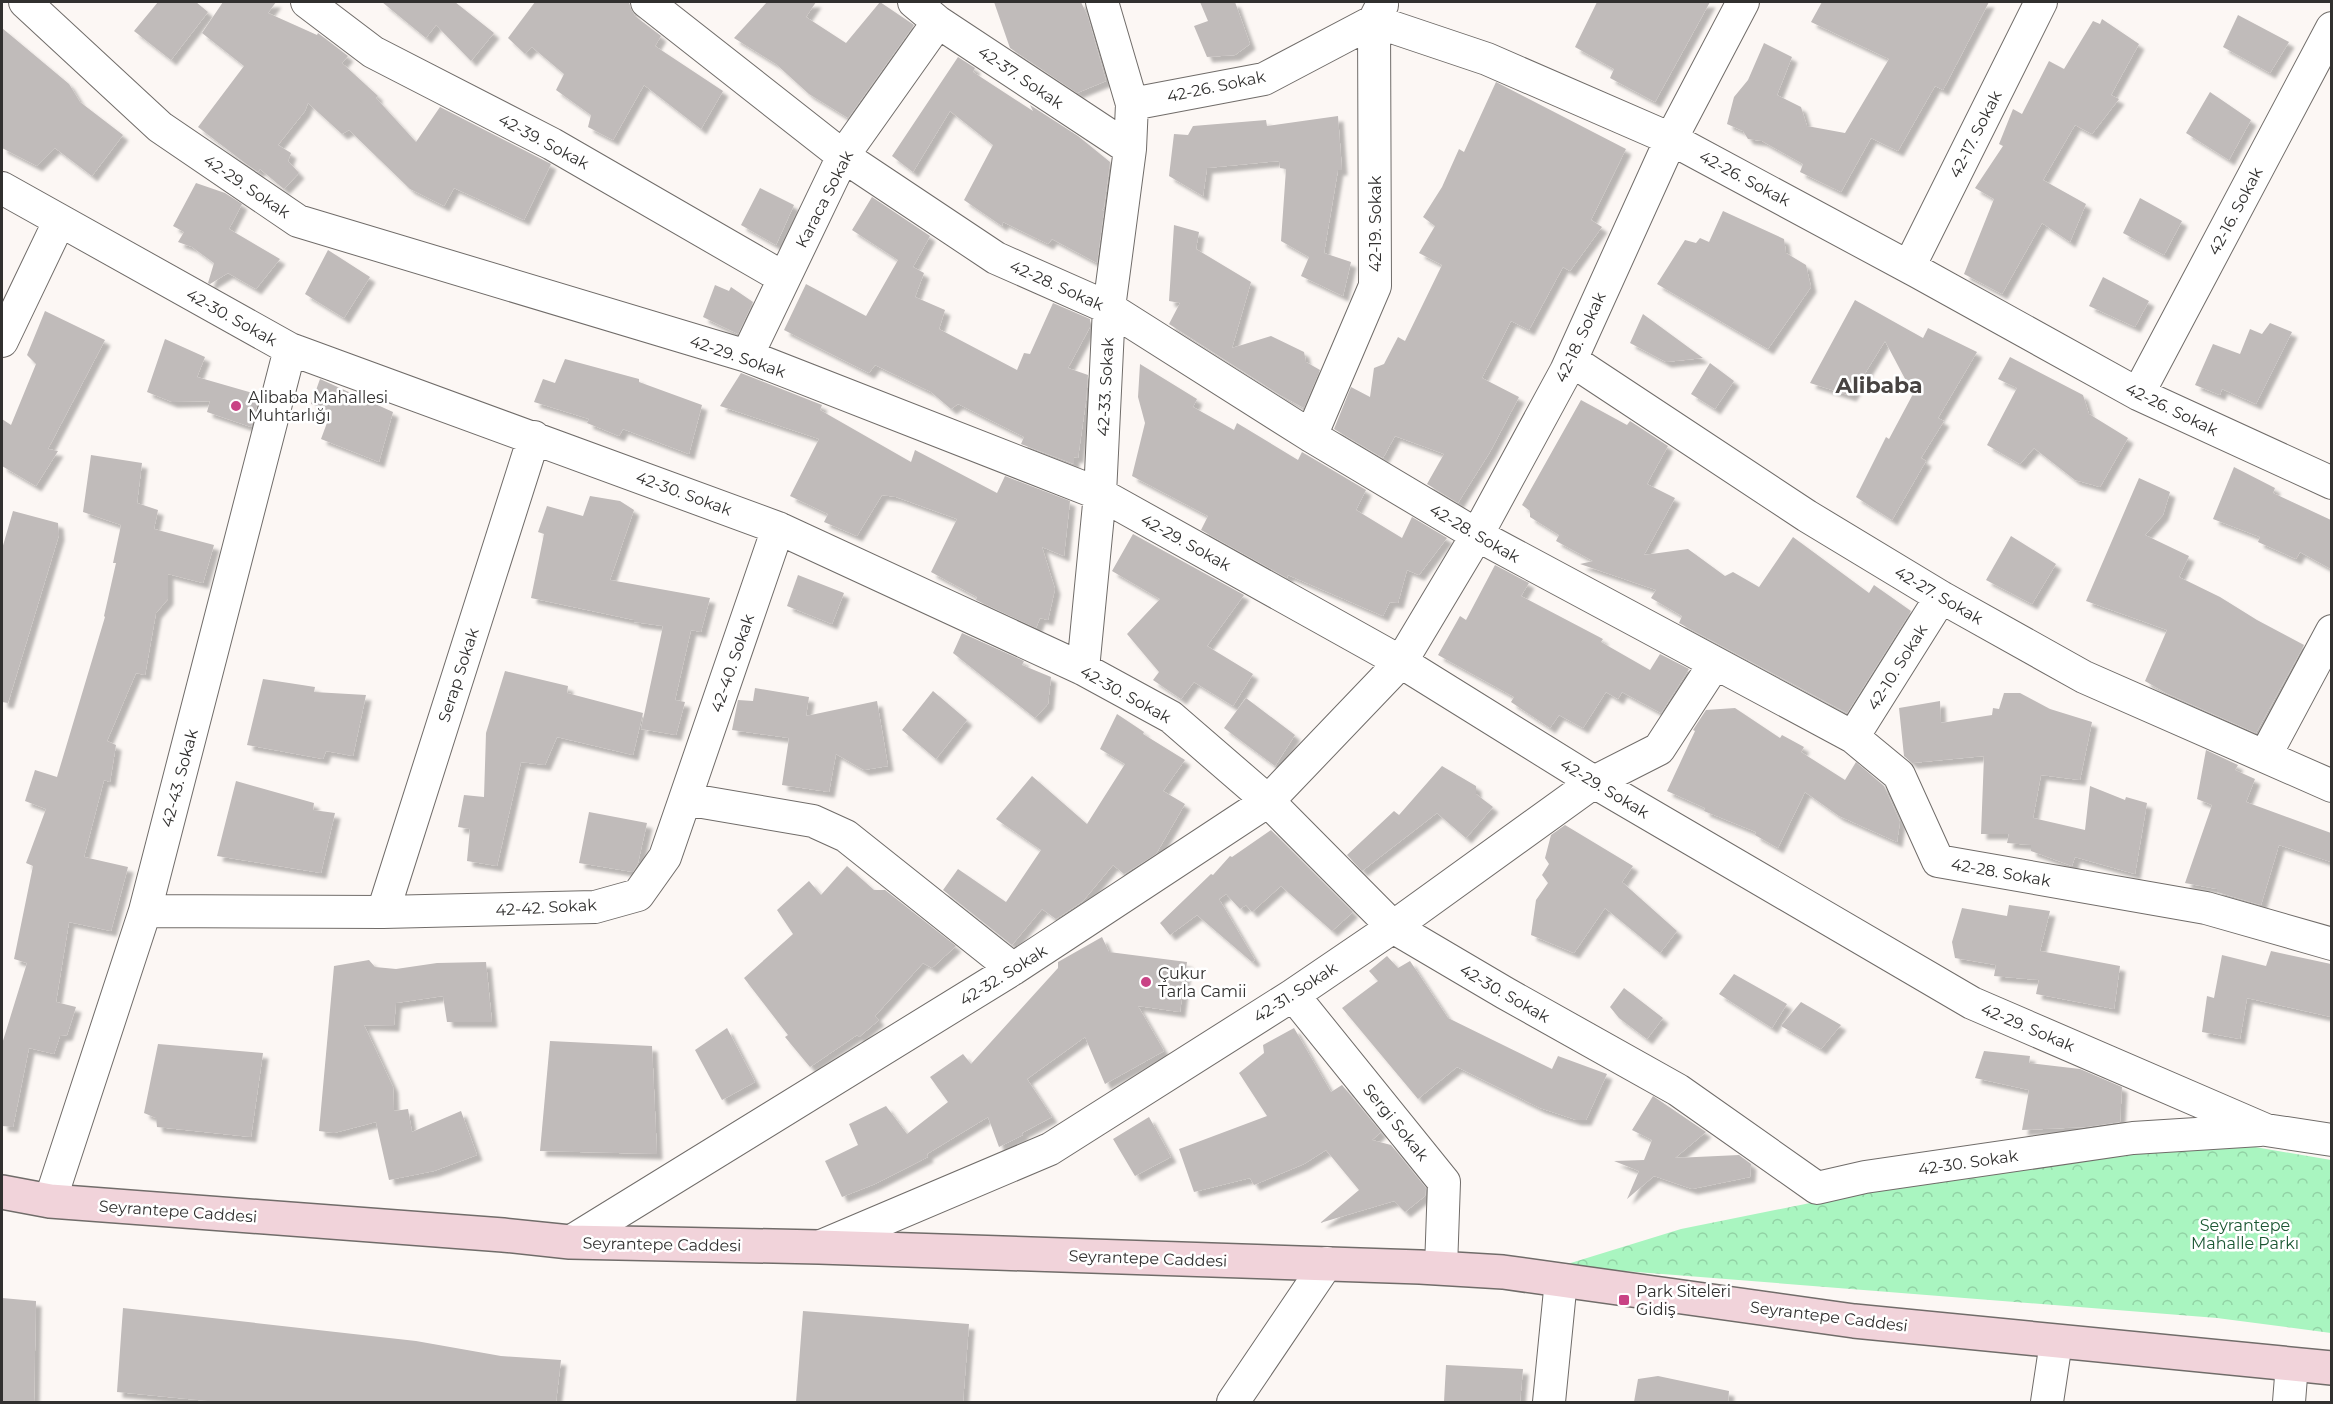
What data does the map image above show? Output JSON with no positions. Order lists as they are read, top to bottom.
{
  "streets": {
    "street": [
      "42-37. Sokak",
      "42-26. Sokak",
      "42-17. Sokak",
      "42-39. Sokak",
      "42-29. Sokak",
      "Karaca Sokak",
      "42-16. Sokak",
      "42-19. Sokak",
      "42-28. Sokak",
      "42-30. Sokak",
      "42-18. Sokak",
      "42-33. Sokak",
      "42-27. Sokak",
      "42-40. Sokak",
      "42-10. Sokak",
      "Serap Sokak",
      "42-43. Sokak",
      "42-42. Sokak",
      "42-32. Sokak",
      "42-31. Sokak",
      "Sergi Sokak",
      "Seyrantepe Caddesi"
    ]
  },
  "crossings": [
    ["42-37. Sokak", "Karaca Sokak"],
    ["42-37. Sokak", "42-33. Sokak"],
    ["42-26. Sokak", "42-17. Sokak"],
    ["42-26. Sokak", "42-16. Sokak"],
    ["42-26. Sokak", "42-19. Sokak"],
    ["42-26. Sokak", "42-18. Sokak"],
    ["42-26. Sokak", "42-33. Sokak"],
    ["42-39. Sokak", "Karaca Sokak"],
    ["42-29. Sokak", "Karaca Sokak"],
    ["42-29. Sokak", "42-30. Sokak"],
    ["42-29. Sokak", "42-18. Sokak"],
    ["42-29. Sokak", "42-33. Sokak"],
    ["42-29. Sokak", "42-32. Sokak"],
    ["42-29. Sokak", "42-31. Sokak"],
    ["Karaca Sokak", "42-28. Sokak"],
    ["42-19. Sokak", "42-28. Sokak"],
    ["42-28. Sokak", "42-18. Sokak"],
    ["42-28. Sokak", "42-33. Sokak"],
    ["42-28. Sokak", "42-10. Sokak"],
    ["42-28. Sokak", "42-31. Sokak"],
    ["42-30. Sokak", "42-33. Sokak"],
    ["42-30. Sokak", "42-40. Sokak"],
    ["42-30. Sokak", "Serap Sokak"],
    ["42-30. Sokak", "42-43. Sokak"],
    ["42-30. Sokak", "42-32. Sokak"],
    ["42-30. Sokak", "42-31. Sokak"],
    ["42-18. Sokak", "42-27. Sokak"],
    ["42-18. Sokak", "42-32. Sokak"],
    ["42-27. Sokak", "42-10. Sokak"],
    ["42-40. Sokak", "42-42. Sokak"],
    ["Serap Sokak", "42-42. Sokak"],
    ["42-43. Sokak", "42-42. Sokak"],
    ["42-43. Sokak", "Seyrantepe Caddesi"],
    ["42-32. Sokak", "Seyrantepe Caddesi"],
    ["42-31. Sokak", "Sergi Sokak"],
    ["42-31. Sokak", "Seyrantepe Caddesi"],
    ["Sergi Sokak", "Seyrantepe Caddesi"]
  ],
  "districts": ["Alibaba"],
  "parks": ["Seyrantepe Mahalle Parkı"],
  "places": {
    "other": ["Alibaba Mahallesi Muhtarlığı", "Çukur Tarla Camii"],
    "transit": ["Park Siteleri Gidiş"]
  }
}
